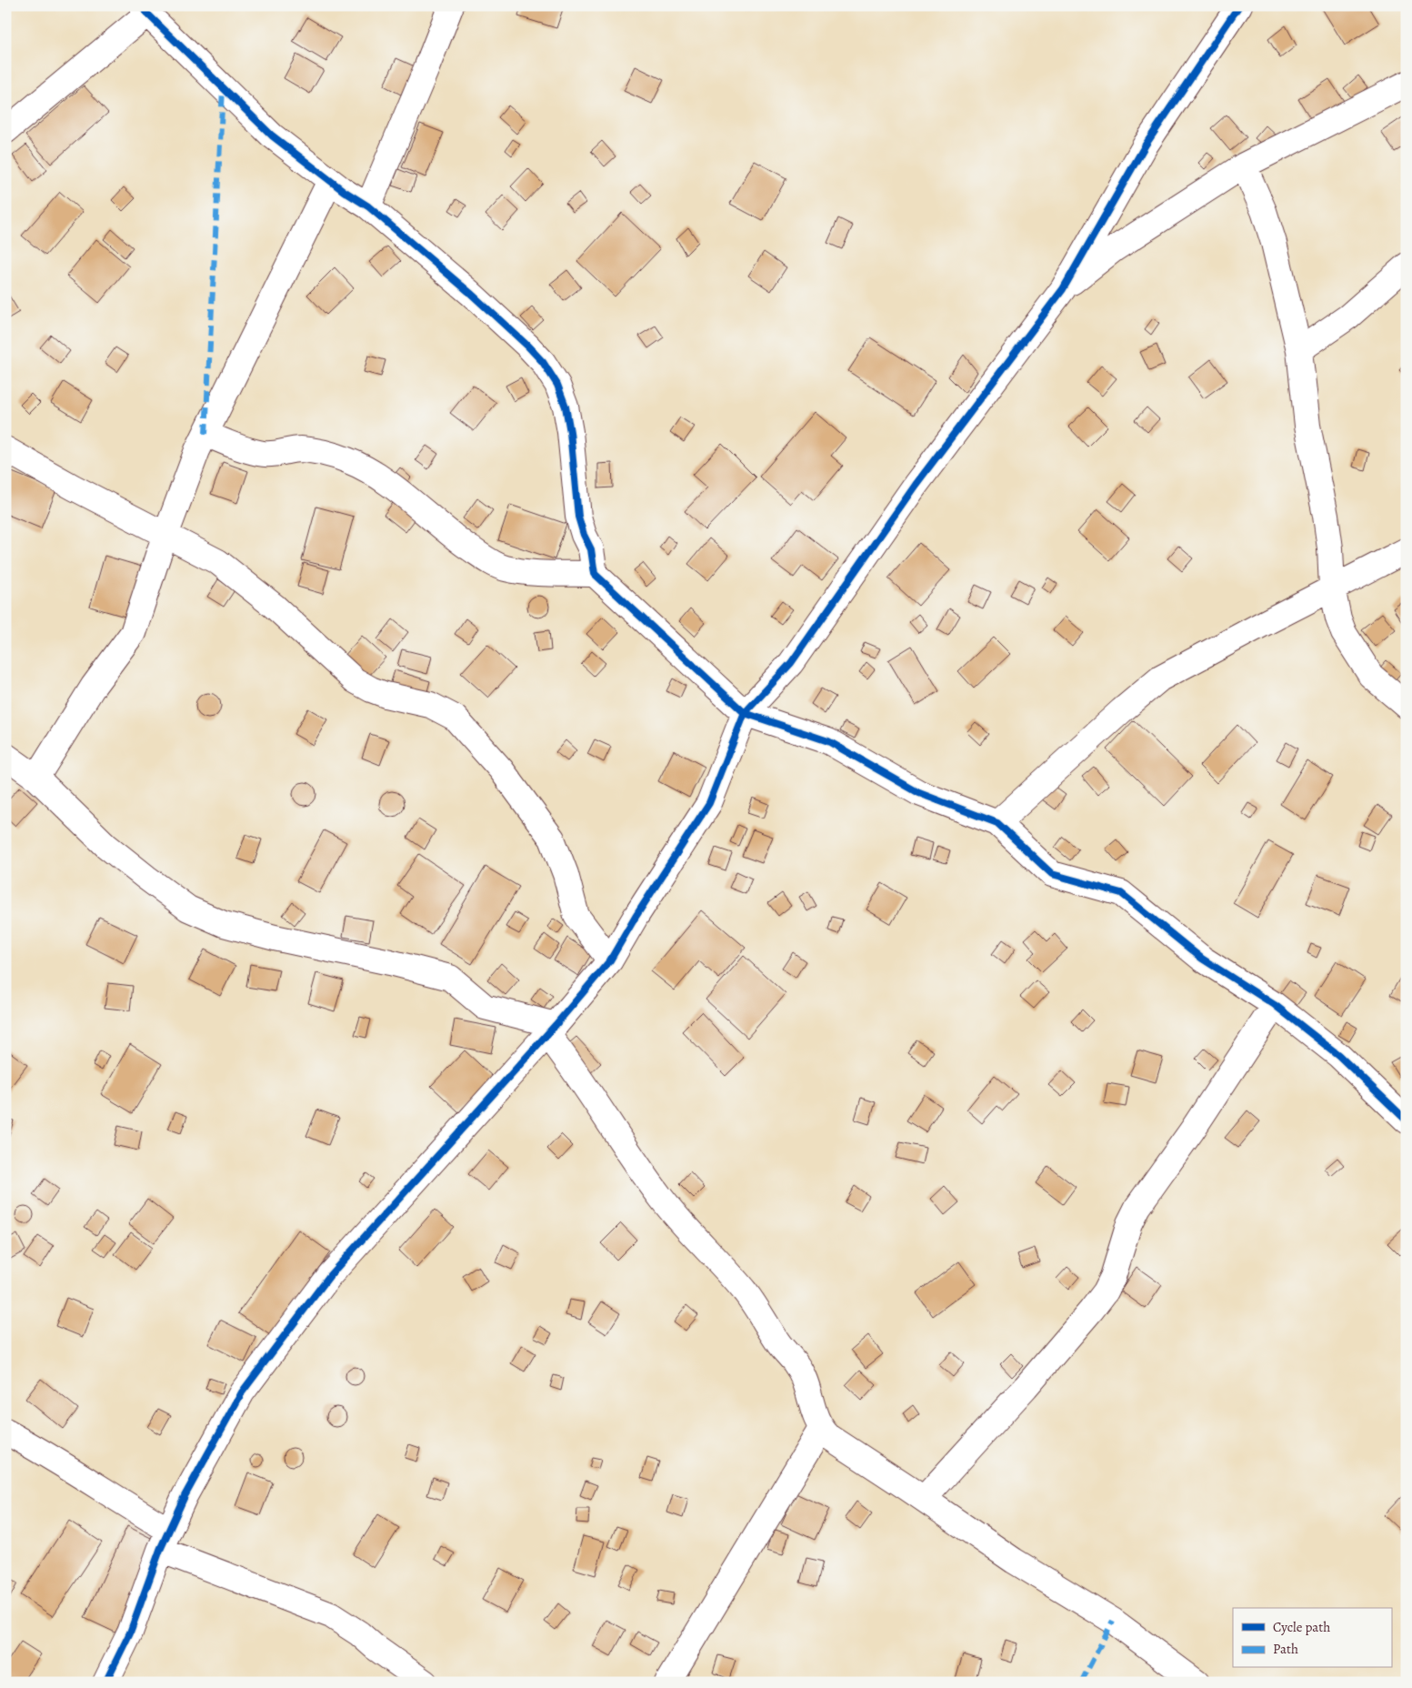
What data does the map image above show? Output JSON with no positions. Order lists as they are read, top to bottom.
{
  "legend": ["Cycle path", "Path"]
}
